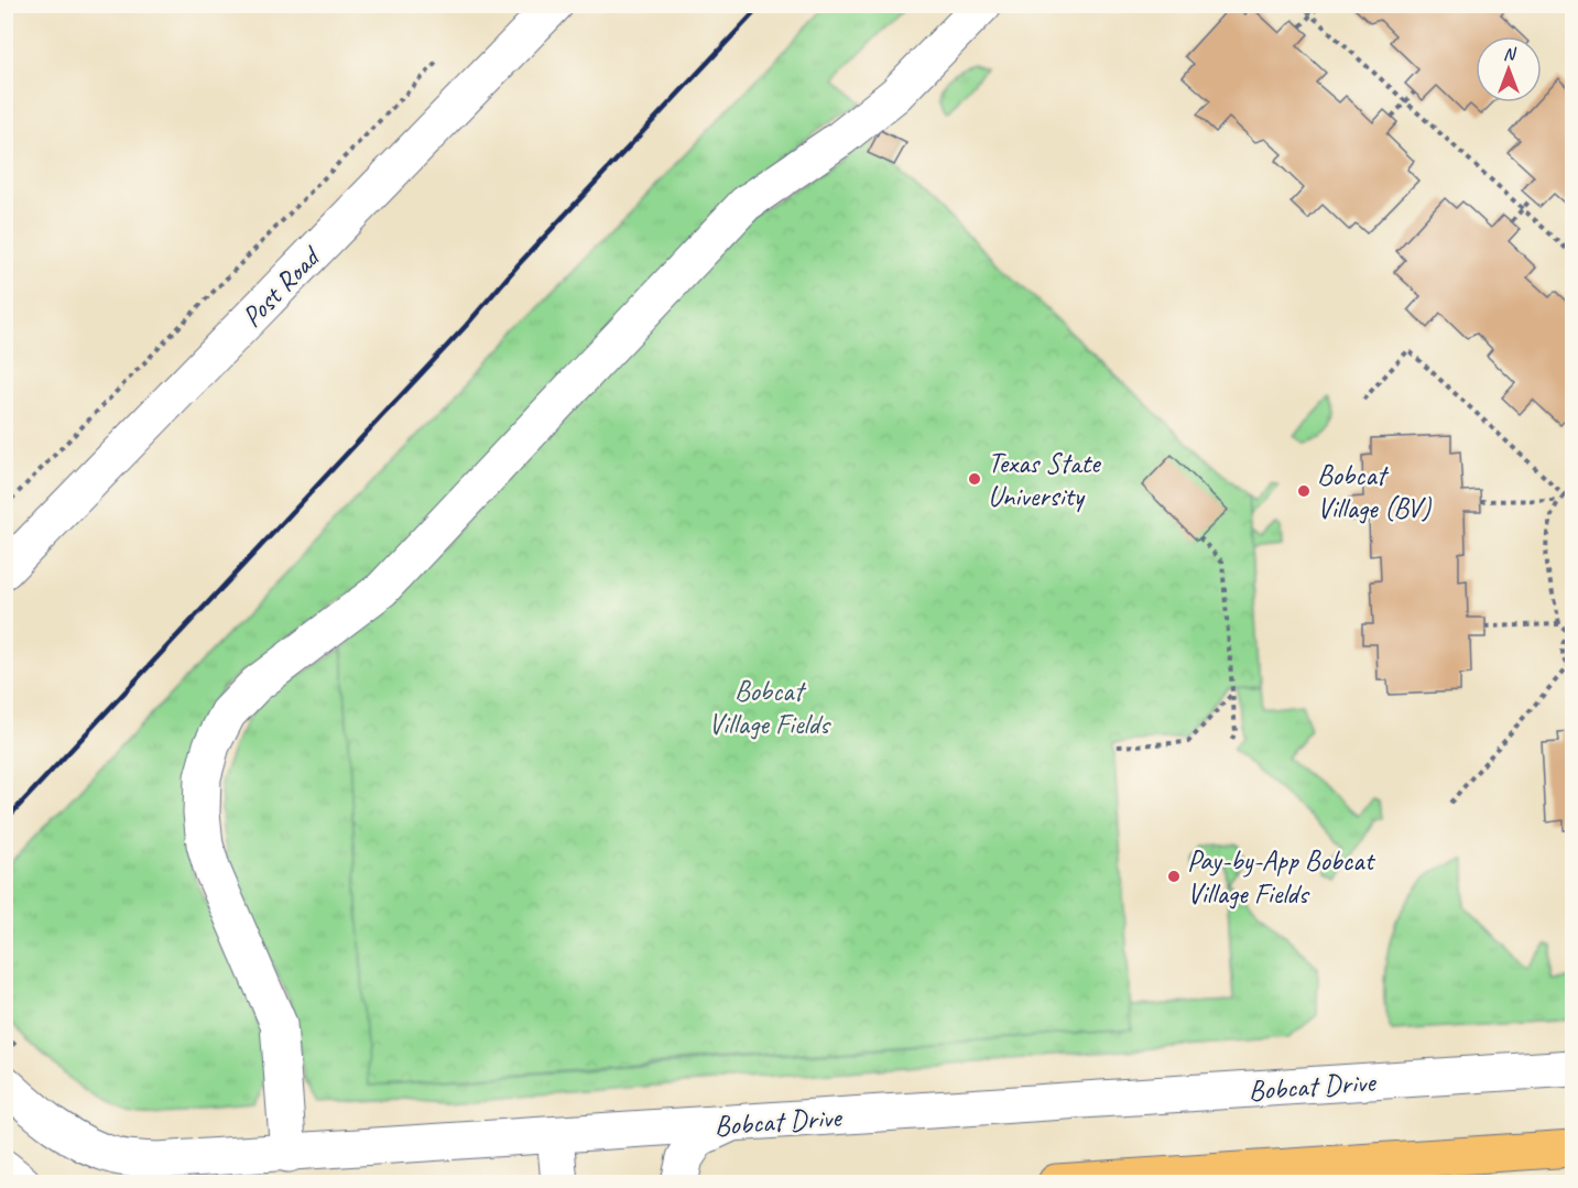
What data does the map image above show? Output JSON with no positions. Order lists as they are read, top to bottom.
{
  "streets": {
    "street": ["Post Road", "Bobcat Drive"]
  },
  "parks": ["Bobcat Village Fields"],
  "places": ["Texas State University", "Bobcat Village (BV)", "Pay-by-App Bobcat Village Fields"],
  "north": "top"
}
